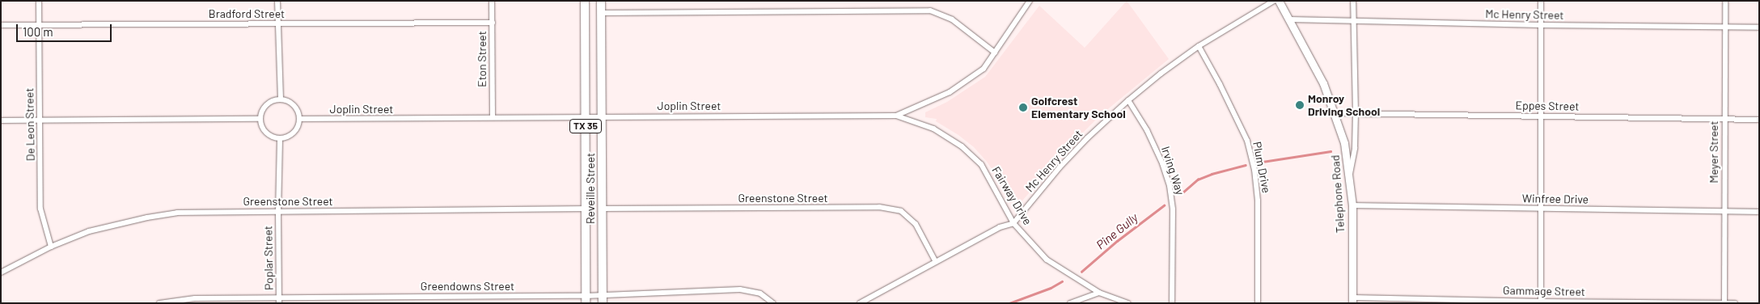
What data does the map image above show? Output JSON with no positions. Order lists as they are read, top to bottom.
{
  "streets": {
    "main road": ["TX 35", "Reveille Street", "Telephone Road"],
    "street": [
      "Bradford Street",
      "Mc Henry Street",
      "Eton Street",
      "Joplin Street",
      "Eppes Street",
      "De Leon Street",
      "Meyer Street",
      "Plum Drive",
      "Irving Way",
      "Fairway Drive",
      "Greenstone Street",
      "Winfree Drive",
      "Poplar Street",
      "Greendowns Street",
      "Gammage Street"
    ]
  },
  "crossings": [
    ["Bradford Street", "Eton Street"],
    ["Bradford Street", "De Leon Street"],
    ["Mc Henry Street", "Meyer Street"],
    ["Mc Henry Street", "Plum Drive"],
    ["Mc Henry Street", "Irving Way"],
    ["Mc Henry Street", "Telephone Road"],
    ["Mc Henry Street", "Fairway Drive"],
    ["Eton Street", "Joplin Street"],
    ["Joplin Street", "Reveille Street"],
    ["Joplin Street", "Fairway Drive"],
    ["Joplin Street", "Poplar Street"],
    ["Eppes Street", "Meyer Street"],
    ["Eppes Street", "Telephone Road"],
    ["De Leon Street", "Greenstone Street"],
    ["Meyer Street", "Winfree Drive"],
    ["Meyer Street", "Gammage Street"],
    ["Reveille Street", "Greenstone Street"],
    ["Reveille Street", "Greendowns Street"],
    ["Telephone Road", "Winfree Drive"],
    ["Telephone Road", "Gammage Street"],
    ["Greenstone Street", "Poplar Street"],
    ["Poplar Street", "Greendowns Street"]
  ],
  "water": ["Pine Gully"],
  "places": ["Monroy Driving School", "Golfcrest Elementary School"],
  "scale_bar": "100 m"
}
